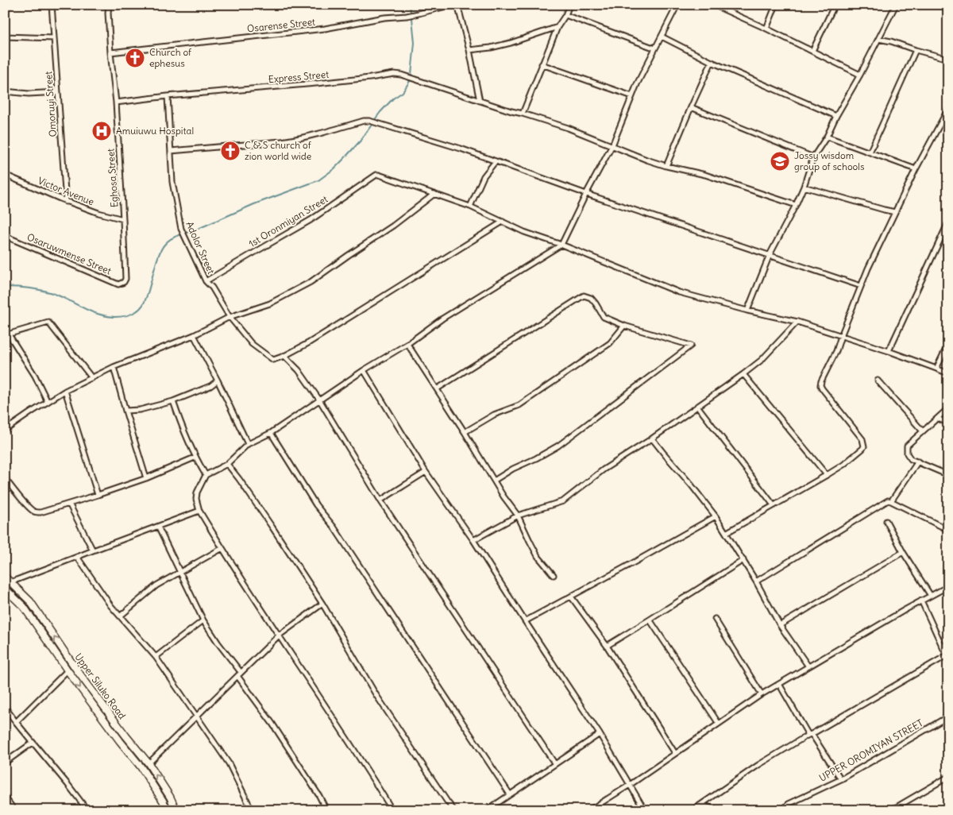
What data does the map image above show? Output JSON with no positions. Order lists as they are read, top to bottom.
{
  "streets": {
    "main road": ["Upper Siluko Road"],
    "street": [
      "Osarense Street",
      "Express Street",
      "Omoruyi Street",
      "Eghosa Street",
      "Victor Avenue",
      "1st Oronmiyan Street",
      "Adolor Street",
      "Osaruwmense Street",
      "UPPER OROMIYAN STREET"
    ]
  },
  "crossings": [
    ["Osarense Street", "Eghosa Street"],
    ["Express Street", "Eghosa Street"],
    ["Express Street", "Adolor Street"],
    ["Omoruyi Street", "Victor Avenue"],
    ["Eghosa Street", "Victor Avenue"],
    ["Eghosa Street", "Osaruwmense Street"],
    ["1st Oronmiyan Street", "Adolor Street"]
  ],
  "places": {
    "church": ["Church of ephesus", "C & S church of zion world wide"],
    "hospital": ["Amuiuwu Hospital"],
    "school or university": ["Jossy wisdom group of schools"]
  }
}
